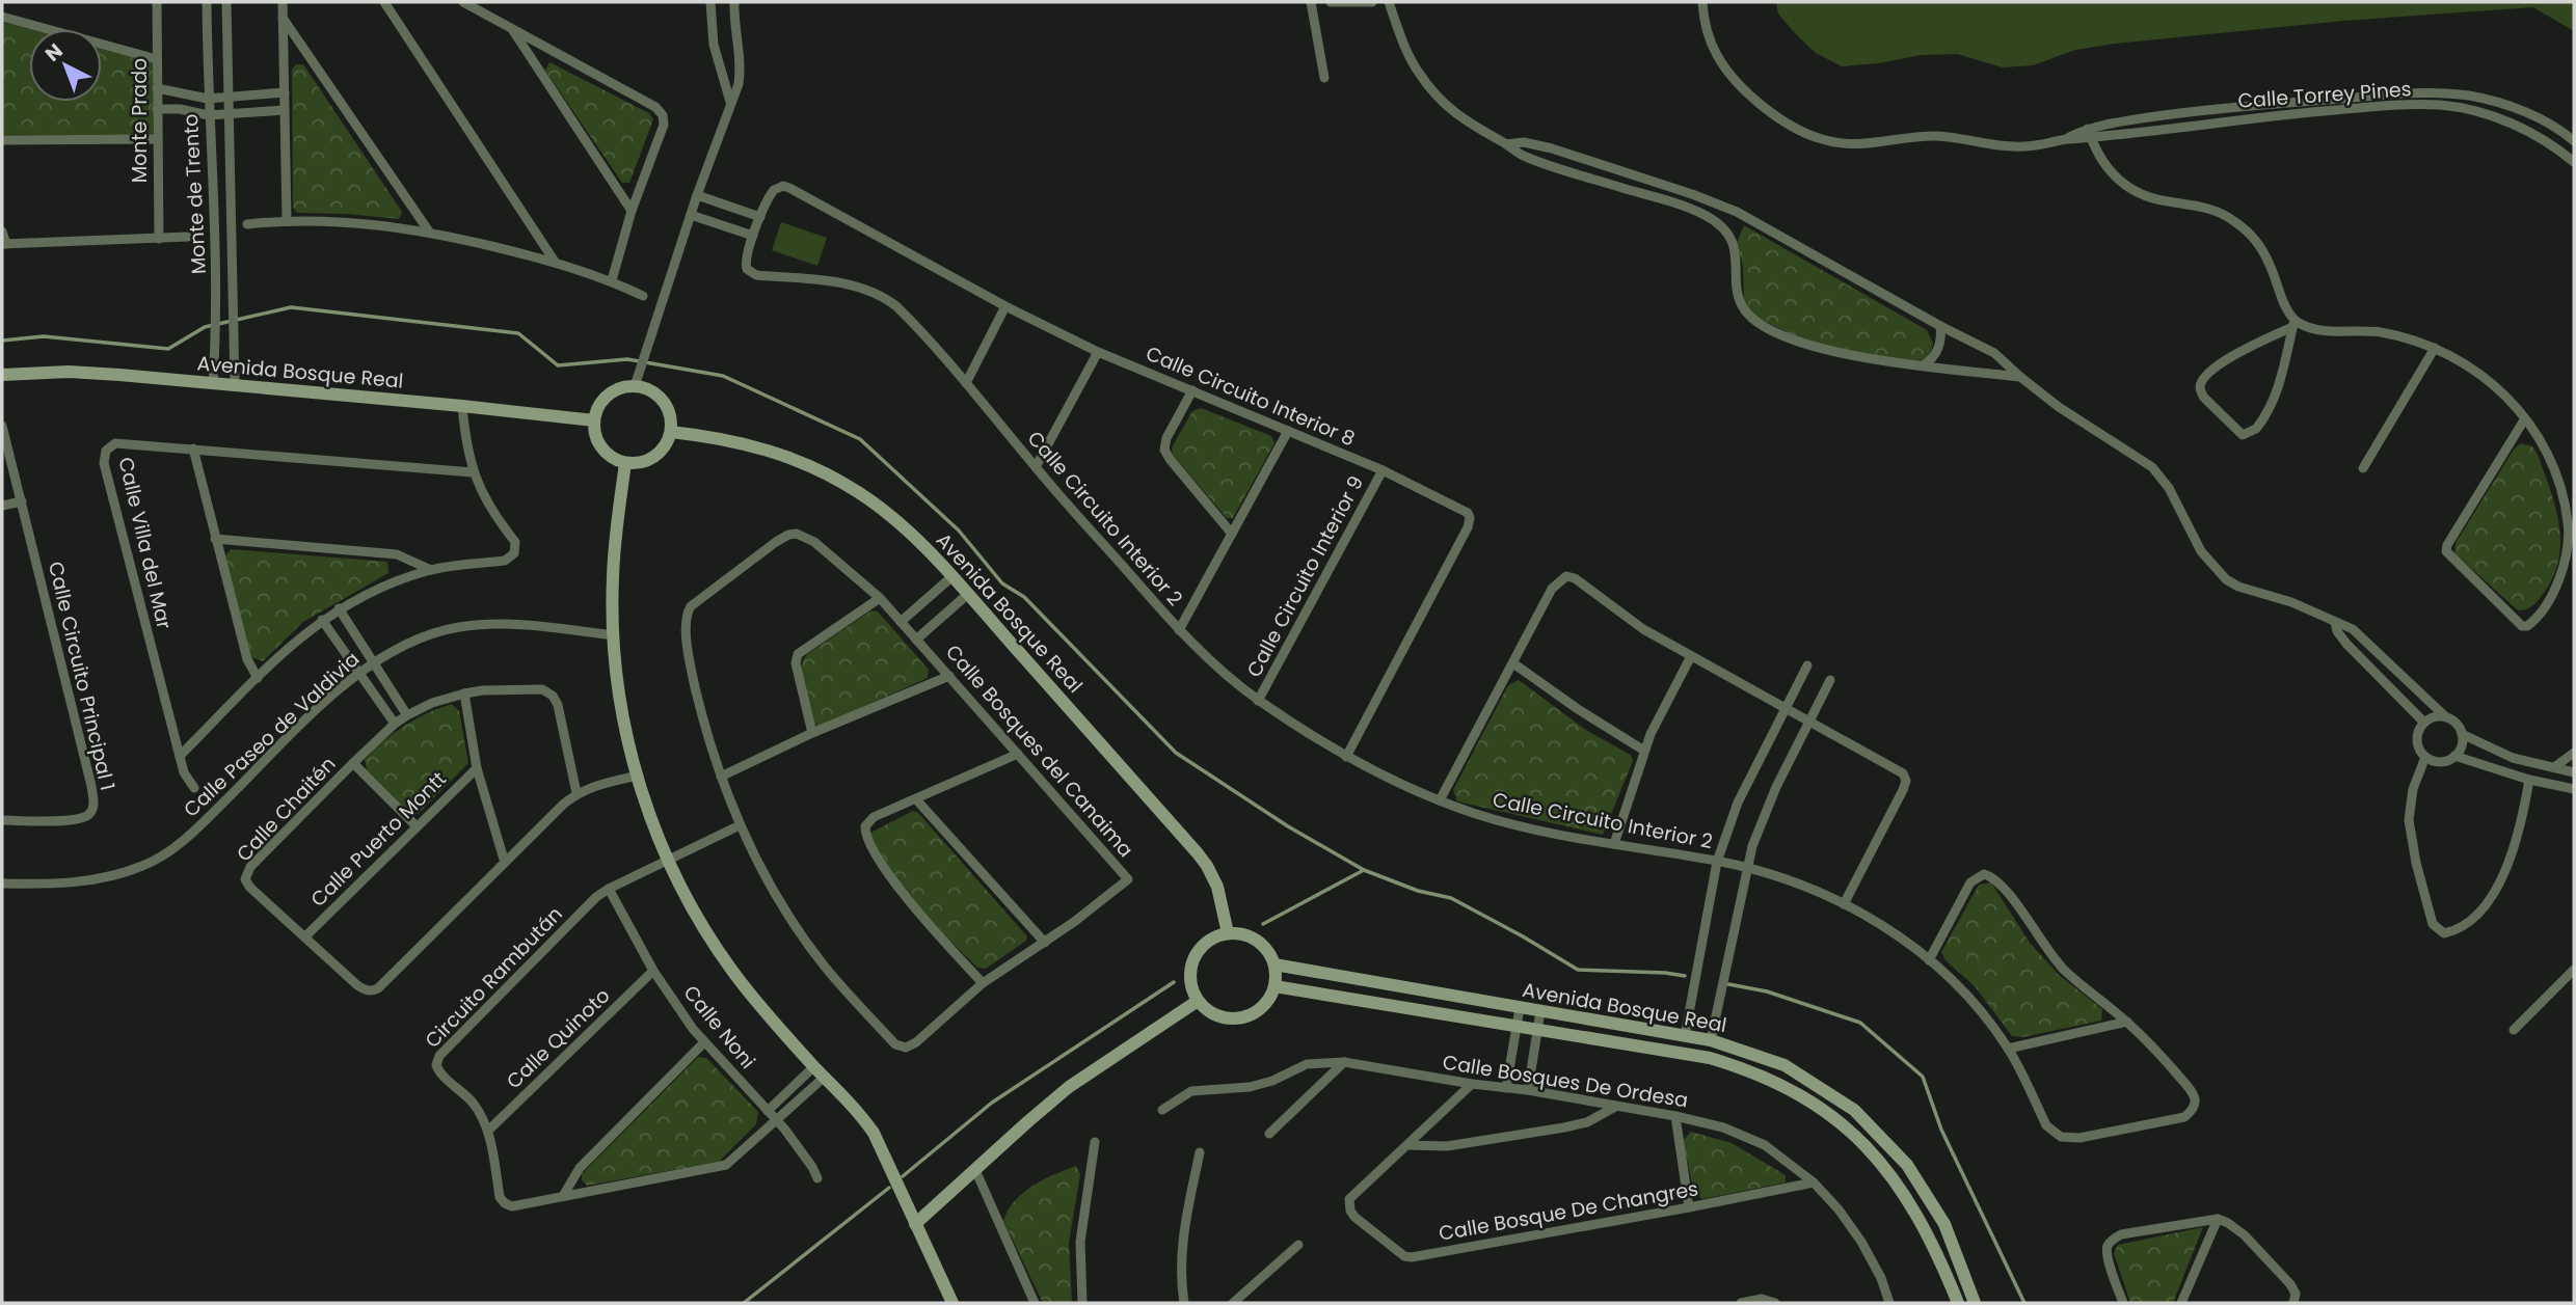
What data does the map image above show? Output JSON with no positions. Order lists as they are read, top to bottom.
{
  "streets": {
    "street": [
      "Calle Torrey Pines",
      "Monte Prado",
      "Monte de Trento",
      "Avenida Bosque Real",
      "Calle Circuito Interior 8",
      "Calle Circuito Interior 2",
      "Calle Villa del Mar",
      "Calle Circuito Interior 9",
      "Calle Circuito Principal 1",
      "Calle Paseo de Valdivia",
      "Calle Bosques del Canaima",
      "Calle Chaitén",
      "Calle Puerto Montt",
      "Circuito Rambután",
      "Calle Noni",
      "Calle Quinoto",
      "Calle Bosques De Ordesa",
      "Calle Bosque De Changres"
    ]
  },
  "crossings": [
    ["Monte de Trento", "Avenida Bosque Real"],
    ["Avenida Bosque Real", "Calle Bosques del Canaima"],
    ["Calle Circuito Interior 8", "Calle Circuito Interior 2"],
    ["Calle Circuito Interior 8", "Calle Circuito Interior 9"],
    ["Calle Circuito Interior 2", "Calle Circuito Interior 9"],
    ["Calle Bosques del Canaima", "Circuito Rambután"],
    ["Calle Chaitén", "Calle Puerto Montt"],
    ["Circuito Rambután", "Calle Noni"],
    ["Circuito Rambután", "Calle Quinoto"],
    ["Calle Noni", "Calle Quinoto"],
    ["Calle Bosques De Ordesa", "Calle Bosque De Changres"]
  ],
  "north": "top left"
}
